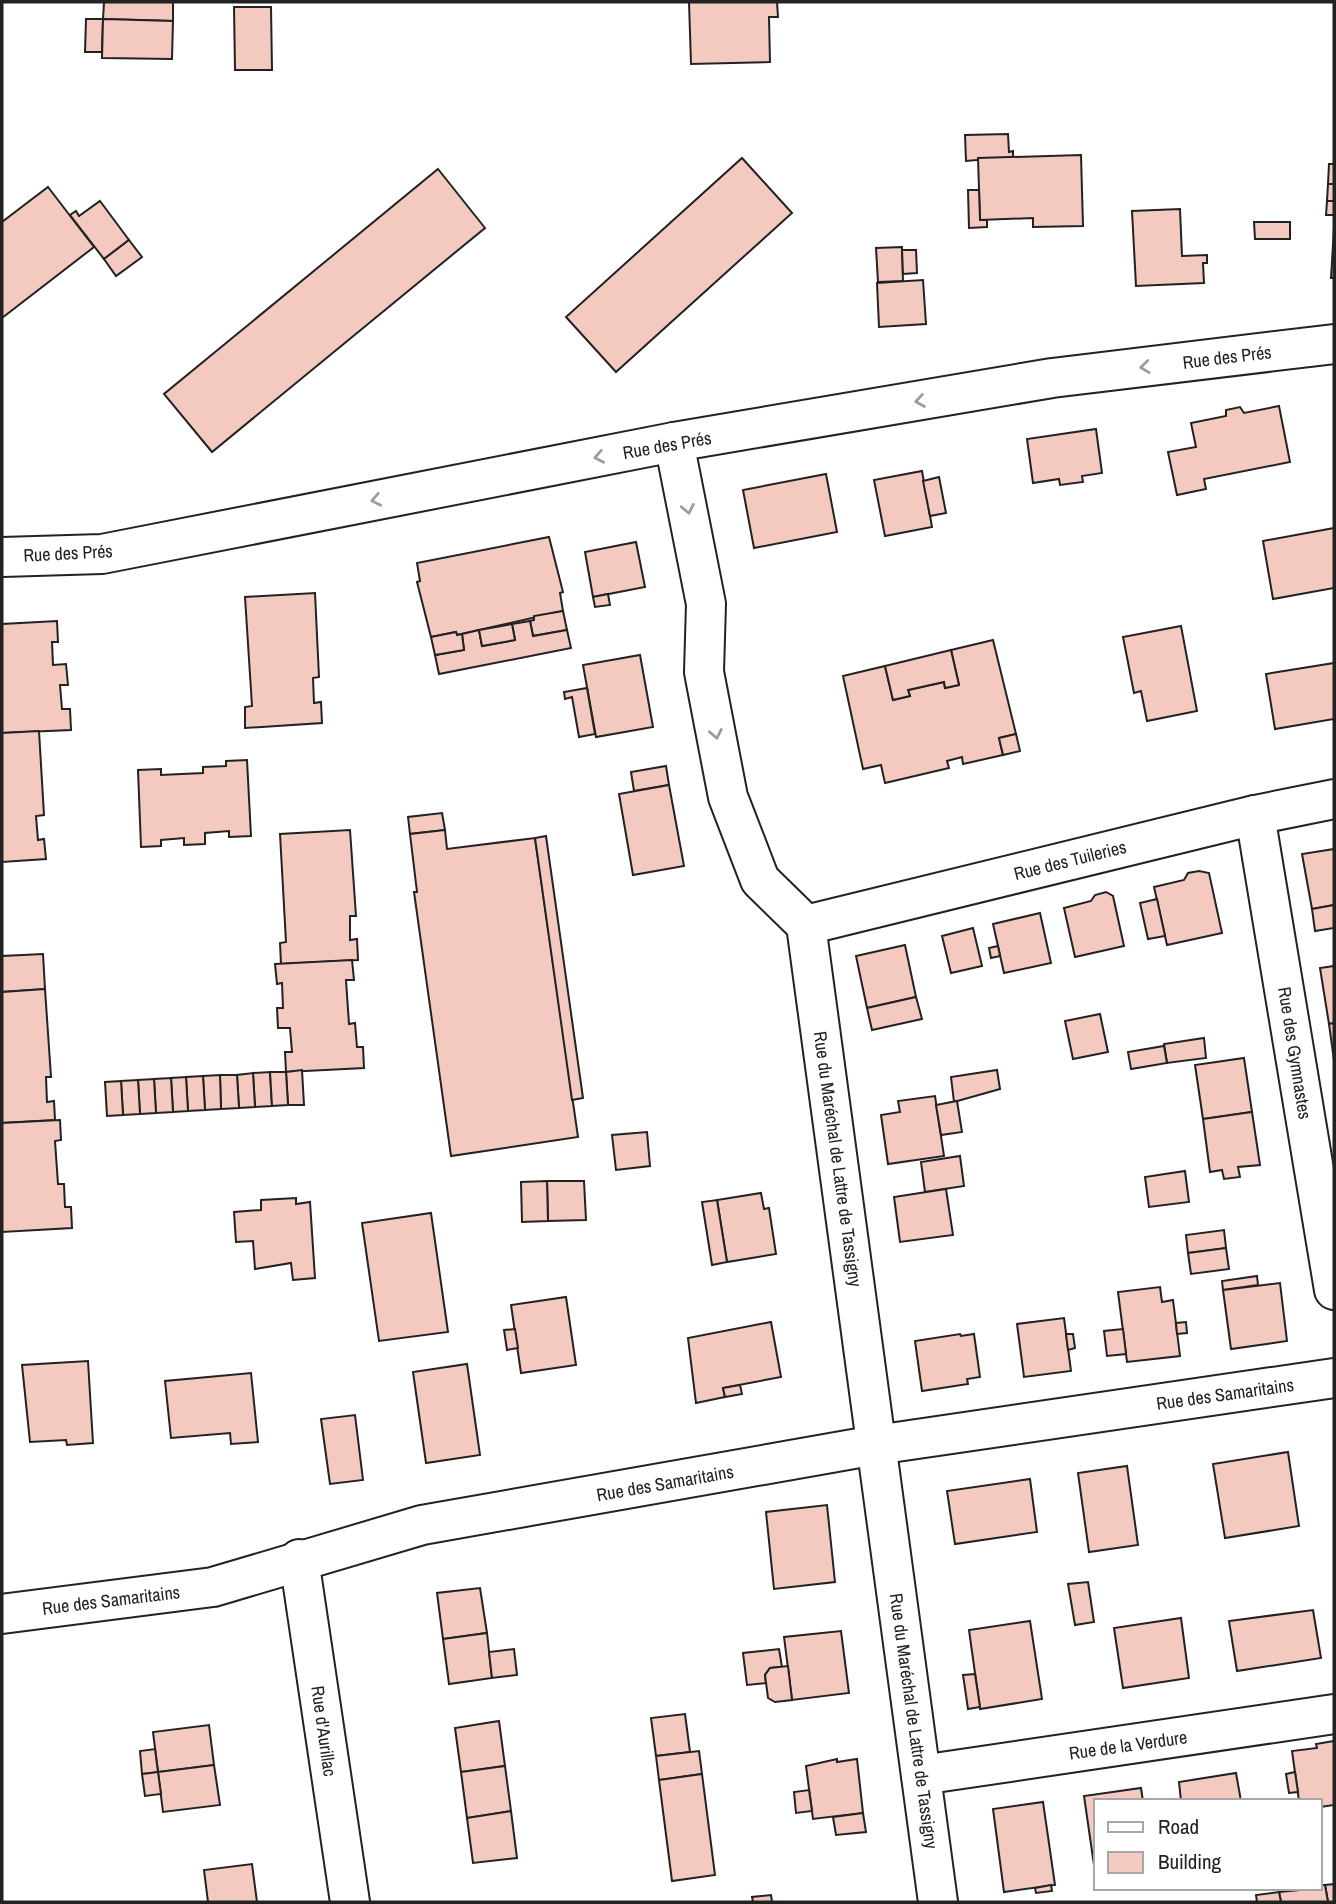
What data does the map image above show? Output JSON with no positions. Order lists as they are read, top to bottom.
{
  "streets": {
    "street": [
      "Rue des Prés",
      "Rue des Tuileries",
      "Rue des Gymnastes",
      "Rue du Maréchal de Lattre de Tassigny",
      "Rue des Samaritains",
      "Rue d'Aurillac",
      "Rue de la Verdure"
    ]
  },
  "crossings": [
    ["Rue des Tuileries", "Rue des Gymnastes"],
    ["Rue des Tuileries", "Rue du Maréchal de Lattre de Tassigny"],
    ["Rue du Maréchal de Lattre de Tassigny", "Rue des Samaritains"],
    ["Rue du Maréchal de Lattre de Tassigny", "Rue de la Verdure"],
    ["Rue des Samaritains", "Rue d'Aurillac"]
  ],
  "one_way": ["Rue des Prés"],
  "legend": ["Road", "Building"]
}
